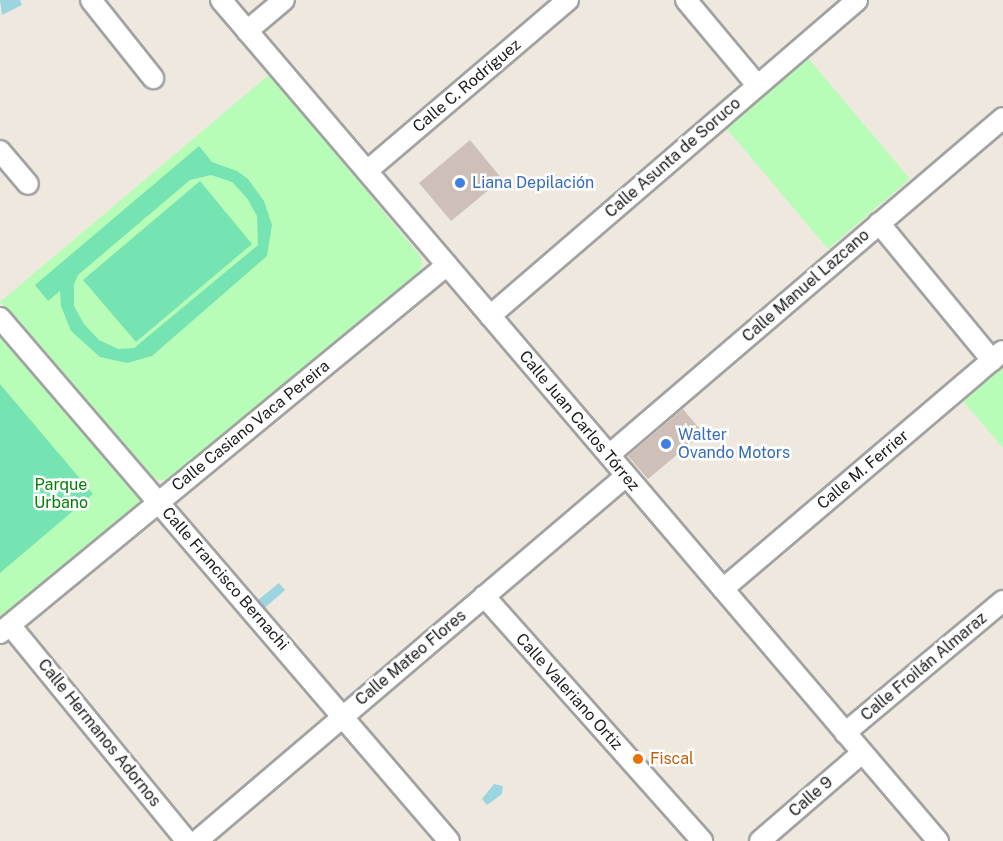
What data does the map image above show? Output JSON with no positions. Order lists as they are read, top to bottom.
{
  "streets": {
    "street": [
      "Calle C. Rodríguez",
      "Calle Asunta de Soruco",
      "Calle Manuel Lazcano",
      "Calle Juan Carlos Tórrez",
      "Calle Casiano Vaca Pereira",
      "Calle M. Ferrier",
      "Calle Francisco Bernachi",
      "Calle Mateo Flores",
      "Calle Froilán Almaraz",
      "Calle Valeriano Ortiz",
      "Calle Hermanos Adornos",
      "Calle 9"
    ]
  },
  "crossings": [
    ["Calle C. Rodríguez", "Calle Juan Carlos Tórrez"],
    ["Calle Asunta de Soruco", "Calle Juan Carlos Tórrez"],
    ["Calle Manuel Lazcano", "Calle Juan Carlos Tórrez"],
    ["Calle Juan Carlos Tórrez", "Calle Casiano Vaca Pereira"],
    ["Calle Juan Carlos Tórrez", "Calle M. Ferrier"],
    ["Calle Juan Carlos Tórrez", "Calle Mateo Flores"],
    ["Calle Juan Carlos Tórrez", "Calle Froilán Almaraz"],
    ["Calle Juan Carlos Tórrez", "Calle 9"],
    ["Calle Casiano Vaca Pereira", "Calle Francisco Bernachi"],
    ["Calle Casiano Vaca Pereira", "Calle Hermanos Adornos"],
    ["Calle Francisco Bernachi", "Calle Mateo Flores"],
    ["Calle Mateo Flores", "Calle Valeriano Ortiz"]
  ],
  "parks": ["Parque Urbano"],
  "places": ["Liana Depilación", "Walter Ovando Motors", "Fiscal"]
}
